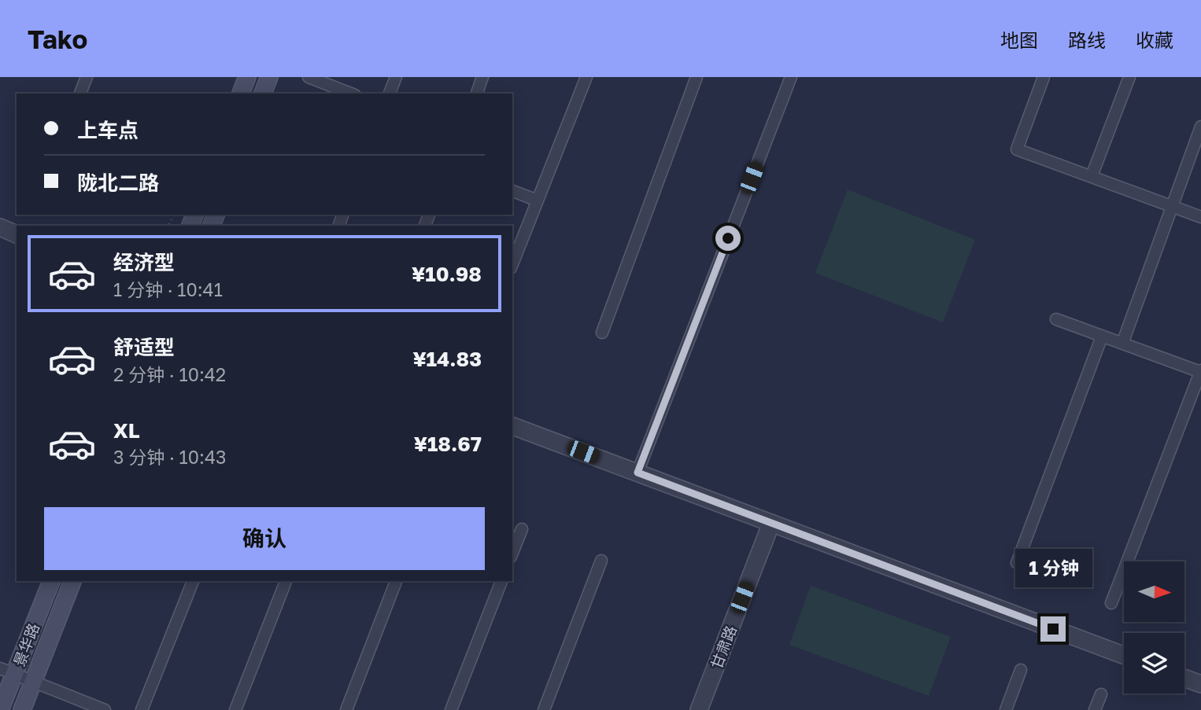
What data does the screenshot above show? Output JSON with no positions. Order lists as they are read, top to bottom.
{
  "streets": {
    "main road": ["景华路"],
    "street": ["甘肃路"]
  },
  "north": "right",
  "page": {
    "header": "Tako",
    "nav": ["地图", "路线", "收藏"],
    "banner": ["上车点", "陇北二路"],
    "list": [
      {
        "name": "经济型",
        "note": "1 分钟 · 10:41",
        "value": "¥10.98"
      },
      {
        "name": "舒适型",
        "note": "2 分钟 · 10:42",
        "value": "¥14.83"
      },
      {
        "name": "XL",
        "note": "3 分钟 · 10:43",
        "value": "¥18.67"
      }
    ],
    "buttons": "确认",
    "bubble": "1 分钟"
  }
}
